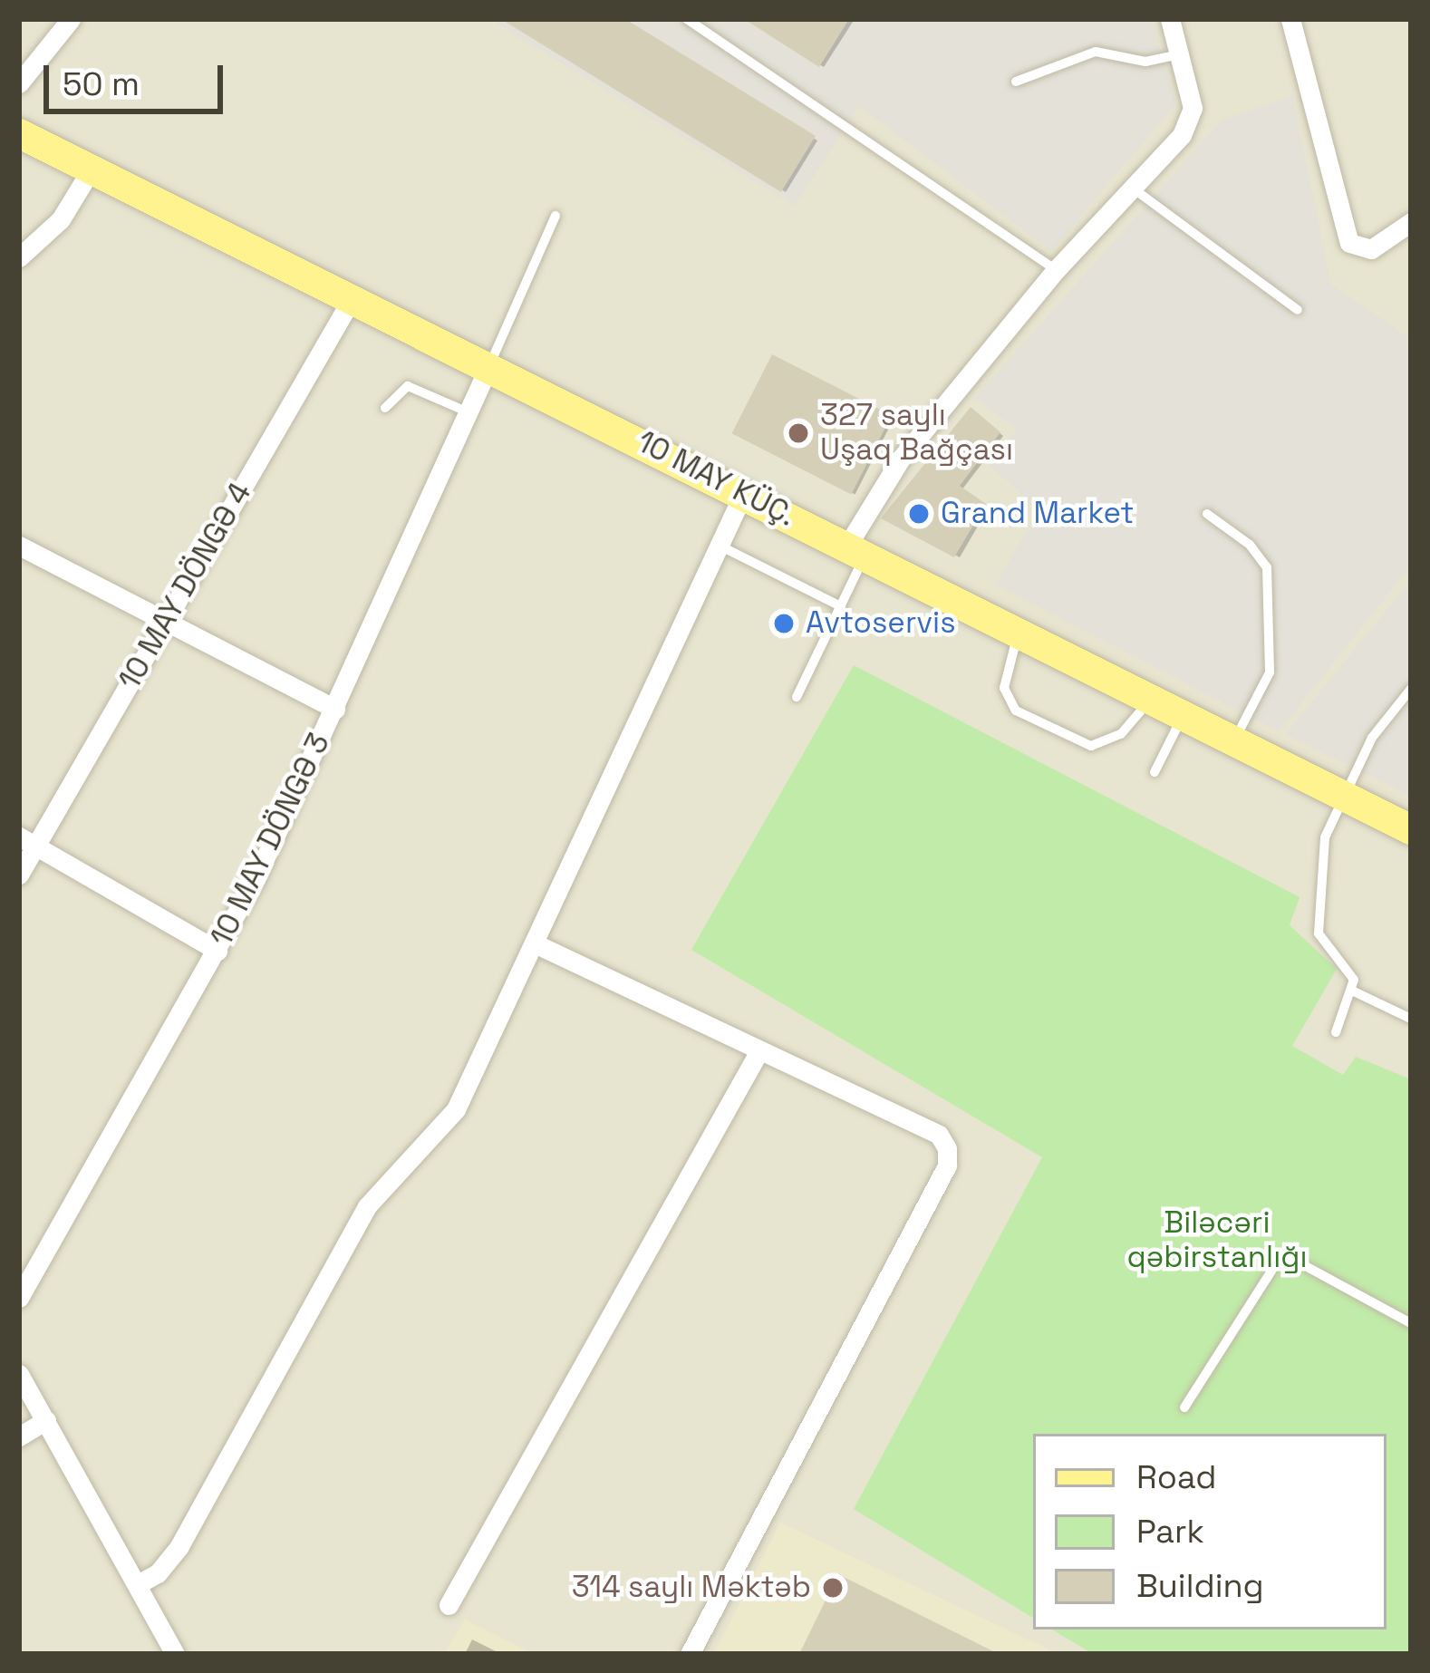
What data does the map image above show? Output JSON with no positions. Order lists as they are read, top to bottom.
{
  "streets": {
    "main road": ["10 MAY KÜÇ."],
    "street": ["10 MAY DÖNGƏ 4", "10 MAY DÖNGƏ 3"]
  },
  "crossings": [
    ["10 MAY KÜÇ.", "10 MAY DÖNGƏ 4"],
    ["10 MAY KÜÇ.", "10 MAY DÖNGƏ 3"]
  ],
  "parks": ["Biləcəri qəbirstanlığı"],
  "places": [
    "327 saylı Uşaq Bağçası",
    "Grand Market",
    "Avtoservis",
    "314 saylı Məktəb"
  ],
  "legend": ["Road", "Park", "Building"],
  "scale_bar": "50 m"
}
